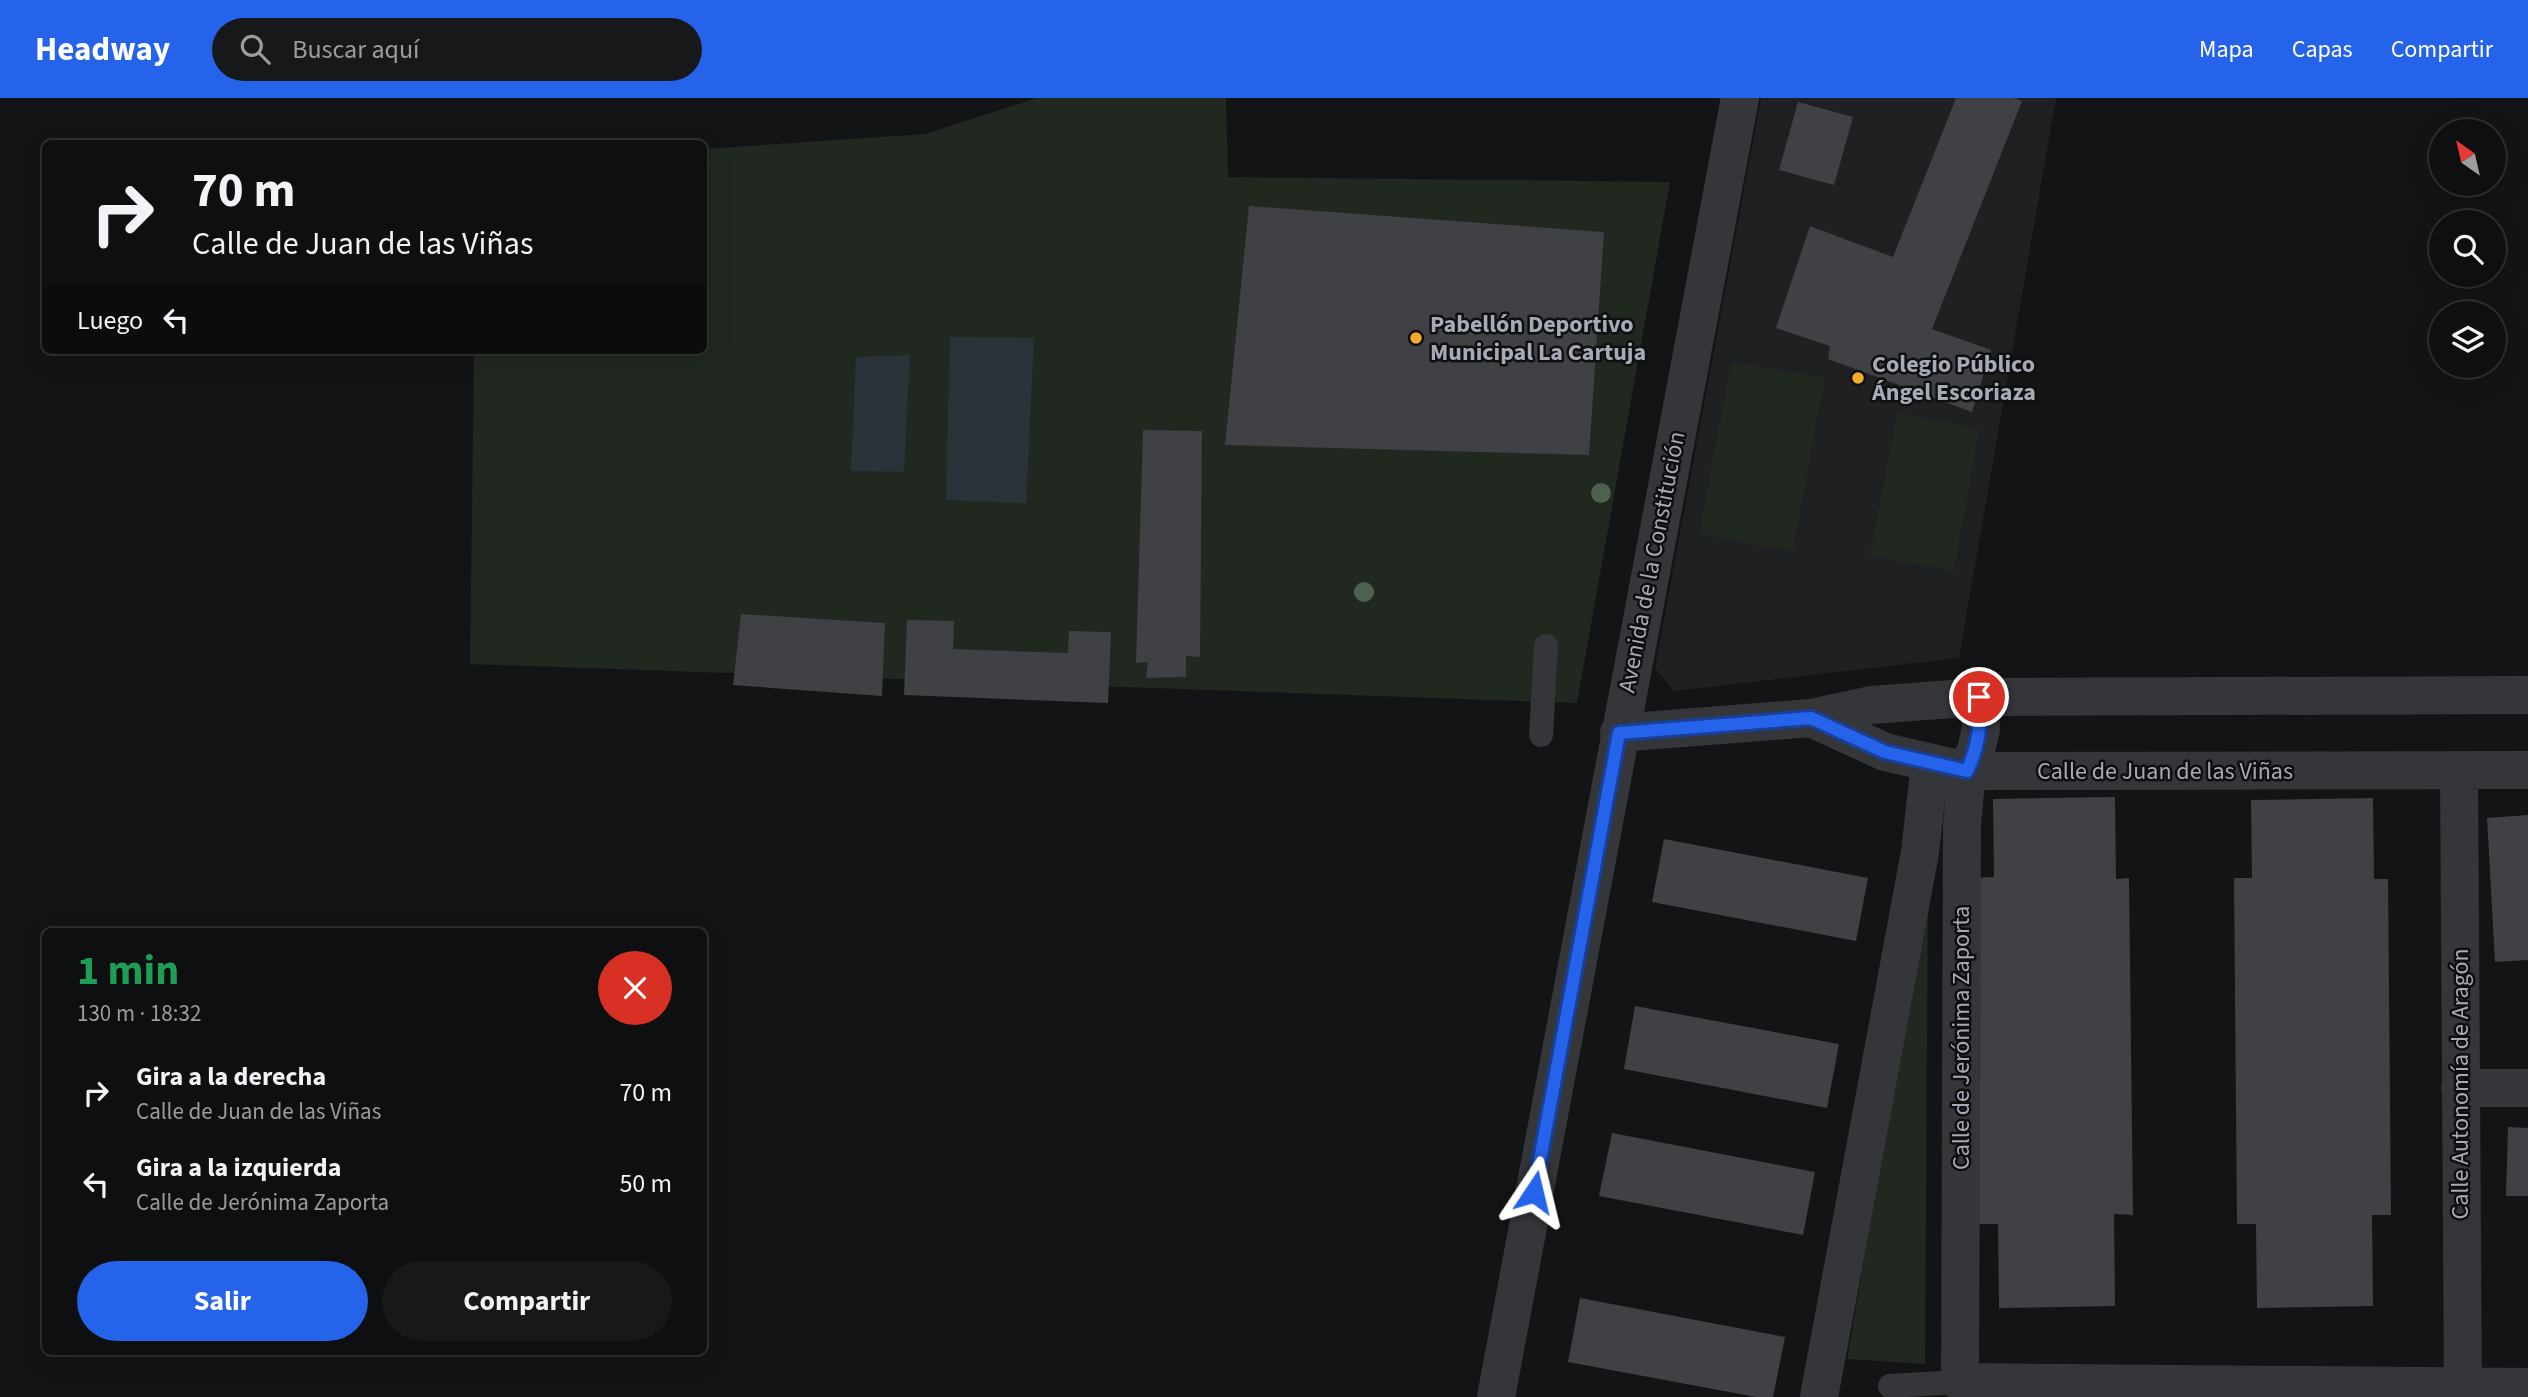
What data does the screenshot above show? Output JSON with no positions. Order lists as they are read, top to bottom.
{
  "streets": {
    "street": [
      "Avenida de la Constitución",
      "Calle de Juan de las Viñas",
      "Calle de Jerónima Zaporta",
      "Calle Autonomía de Aragón"
    ]
  },
  "crossings": [
    ["Avenida de la Constitución", "Calle de Juan de las Viñas"],
    ["Calle de Juan de las Viñas", "Calle de Jerónima Zaporta"],
    ["Calle de Juan de las Viñas", "Calle Autonomía de Aragón"]
  ],
  "places": ["Pabellón Deportivo Municipal La Cartuja", "Colegio Público Ángel Escoriaza"],
  "north": "top left",
  "page": {
    "header": "Headway",
    "search": "Buscar aquí",
    "nav": ["Mapa", "Capas", "Compartir"],
    "turn": ["70 m", "Calle de Juan de las Viñas"],
    "then": "Luego",
    "heading": ["1 min", "130 m · 18:32"],
    "list": [
      {
        "name": "Gira a la derecha",
        "note": "Calle de Juan de las Viñas",
        "value": "70 m"
      },
      {
        "name": "Gira a la izquierda",
        "note": "Calle de Jerónima Zaporta",
        "value": "50 m"
      }
    ],
    "buttons": ["Salir", "Compartir"]
  }
}
